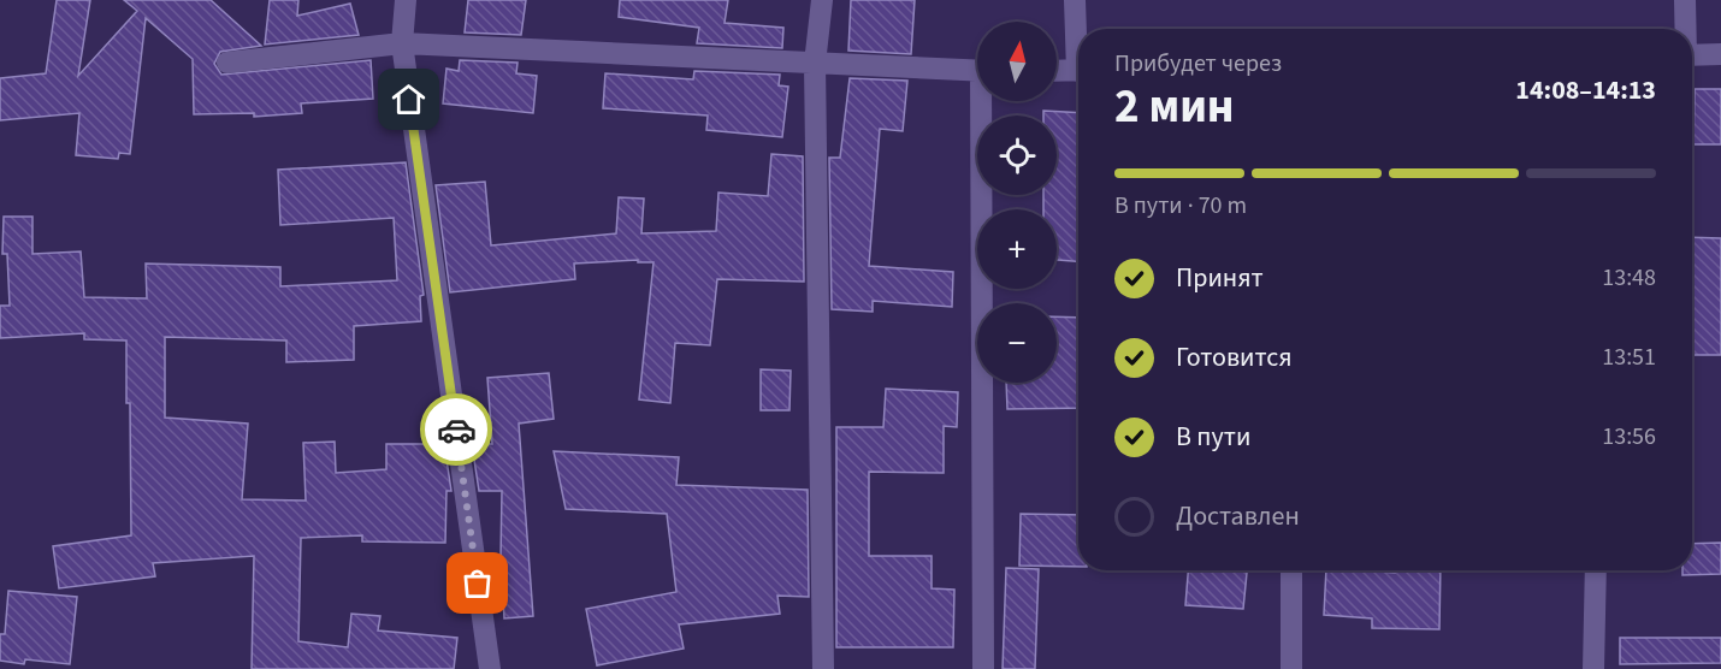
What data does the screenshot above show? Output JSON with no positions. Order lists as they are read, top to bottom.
{
  "north": "top",
  "page": {
    "map_buttons": ["+", "−"],
    "heading": ["2 мин", "Прибудет через", "14:08–14:13"],
    "bar": "В пути · 70 m",
    "list": [
      ["Принят", "13:48"],
      ["Готовится", "13:51"],
      ["В пути", "13:56"],
      "Доставлен"
    ]
  }
}
